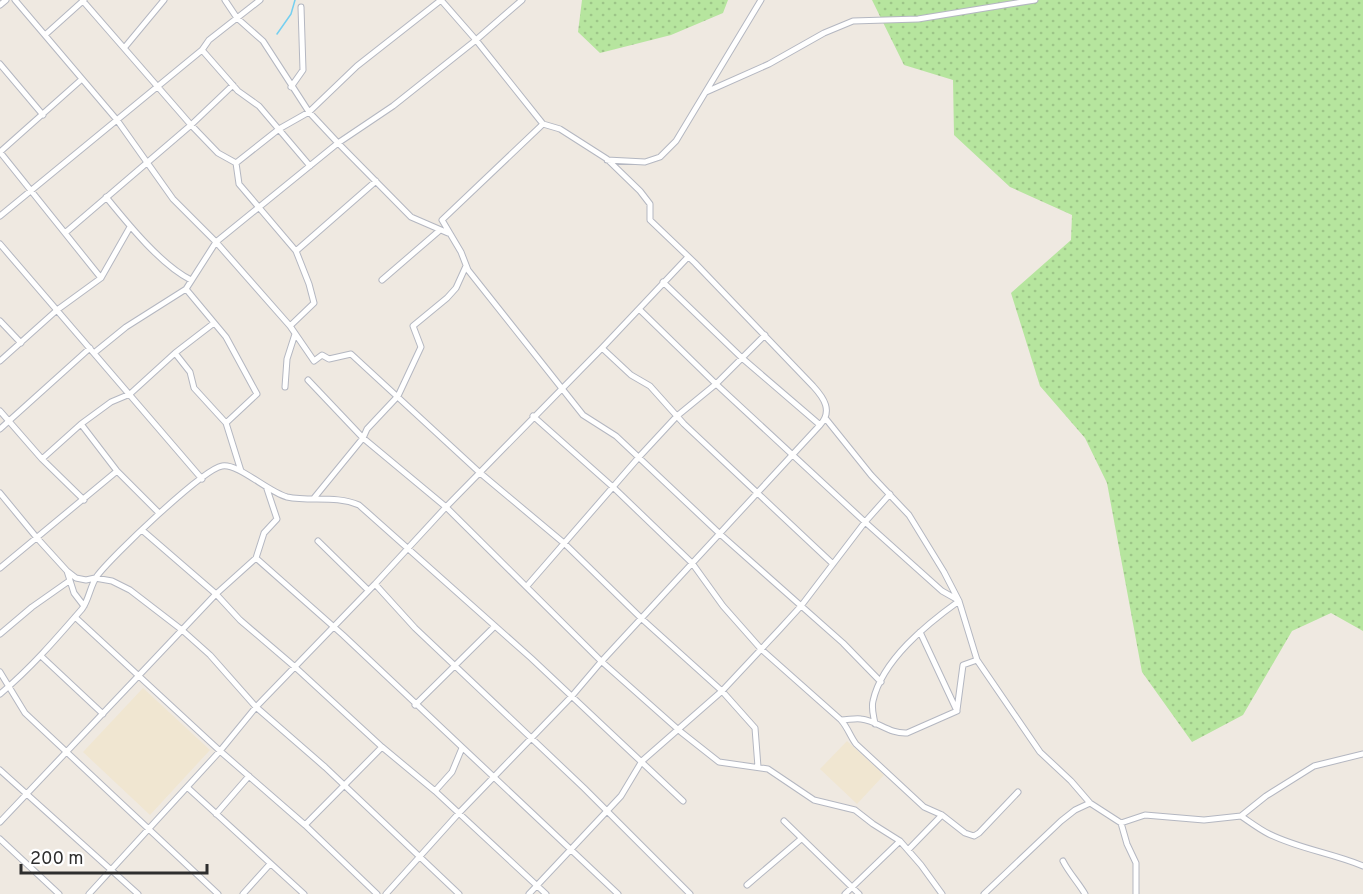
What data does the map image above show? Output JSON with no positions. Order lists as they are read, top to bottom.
{
  "scale_bar": "200 m"
}
